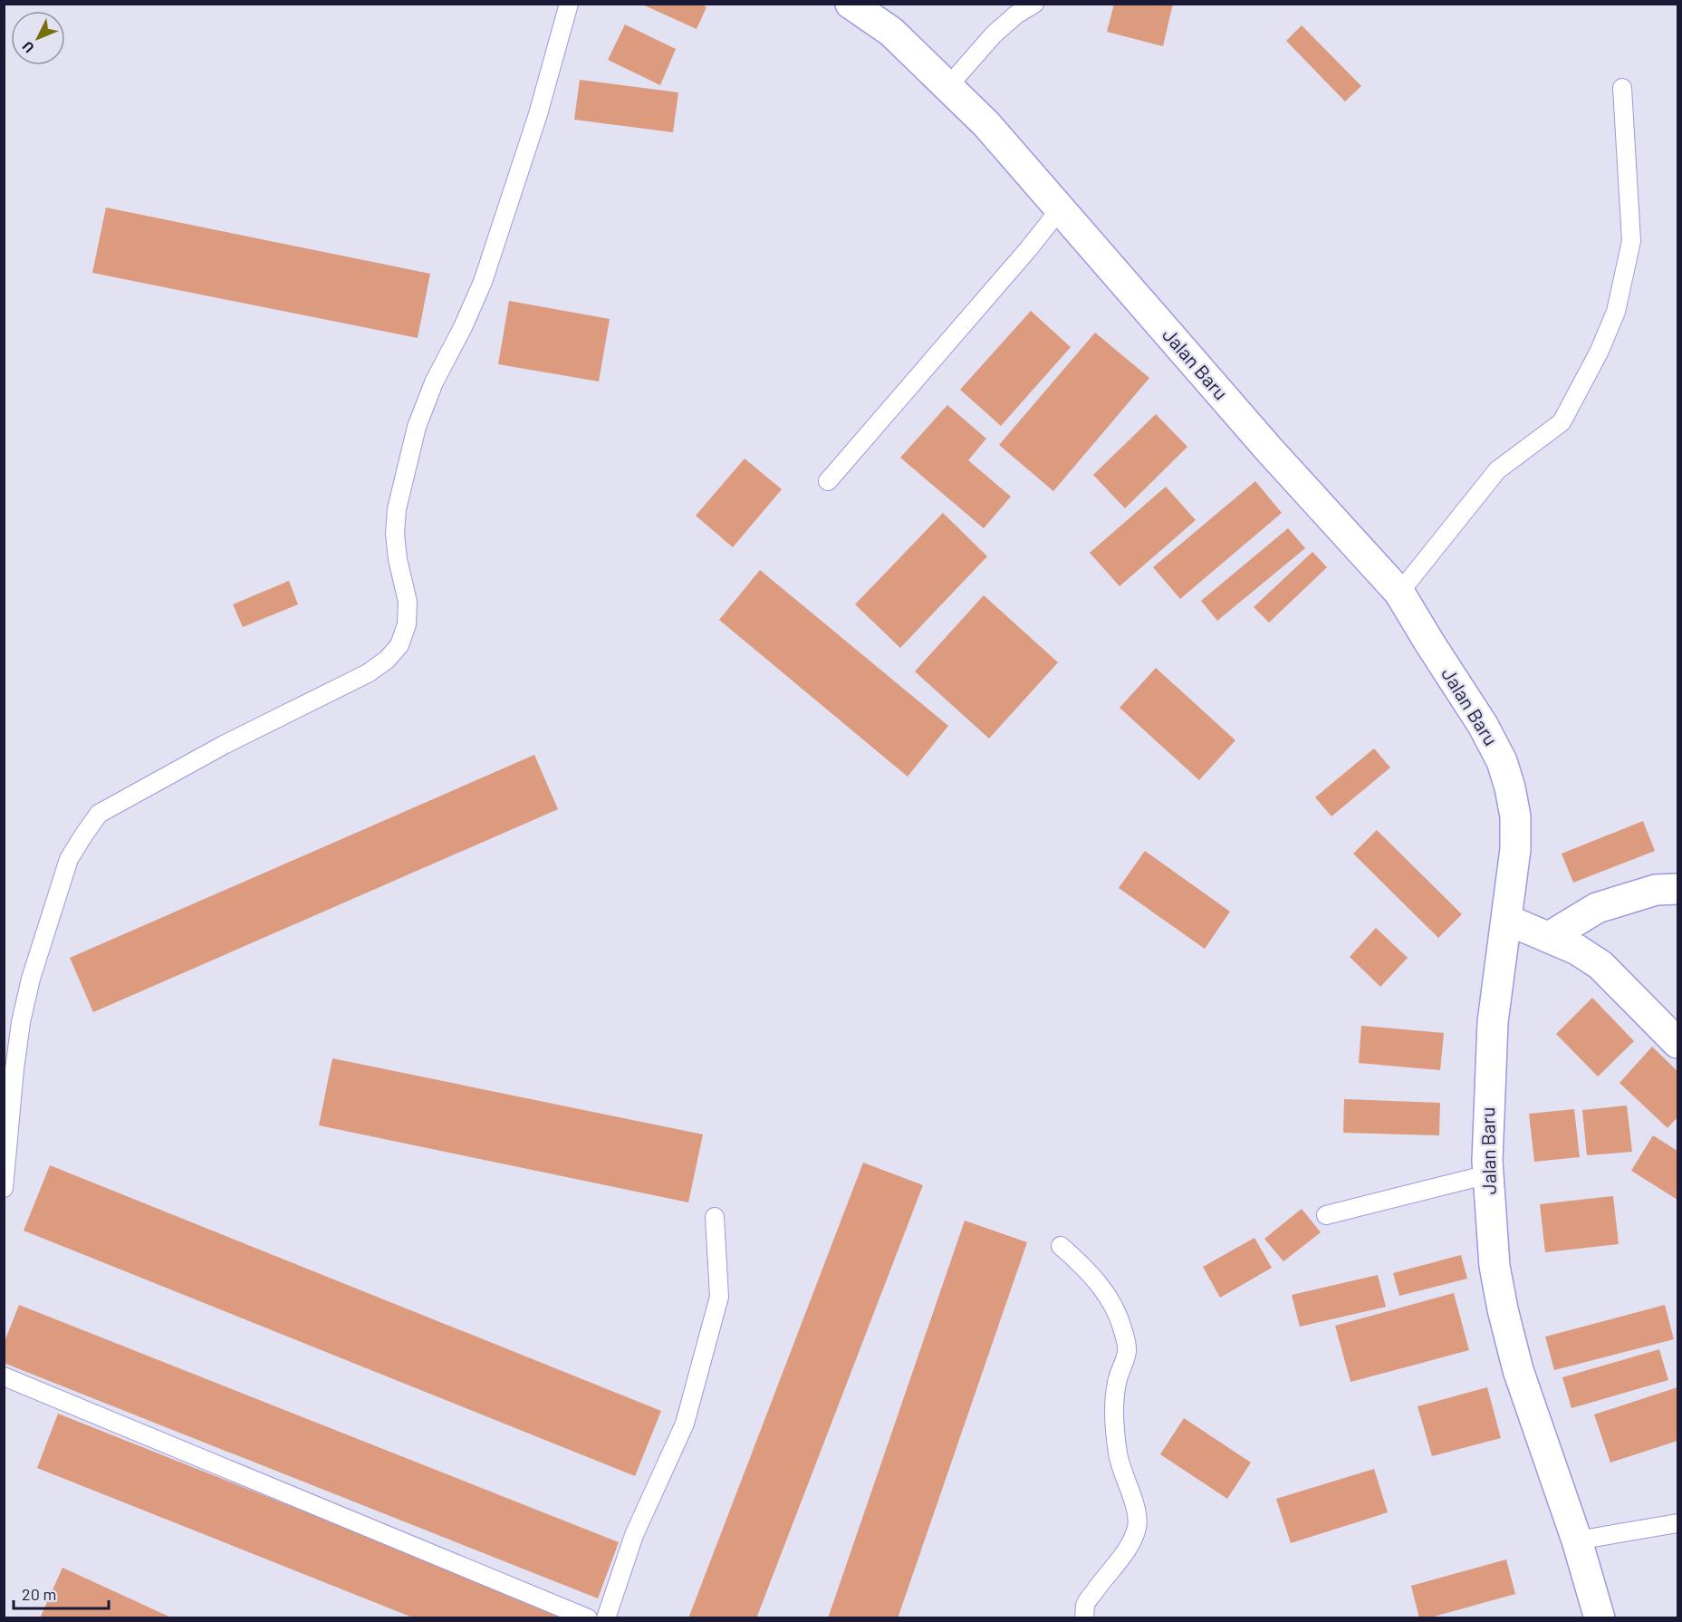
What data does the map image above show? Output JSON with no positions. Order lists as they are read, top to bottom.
{
  "streets": {
    "street": ["Jalan Baru"]
  },
  "scale_bar": "20 m",
  "north": "bottom left"
}
